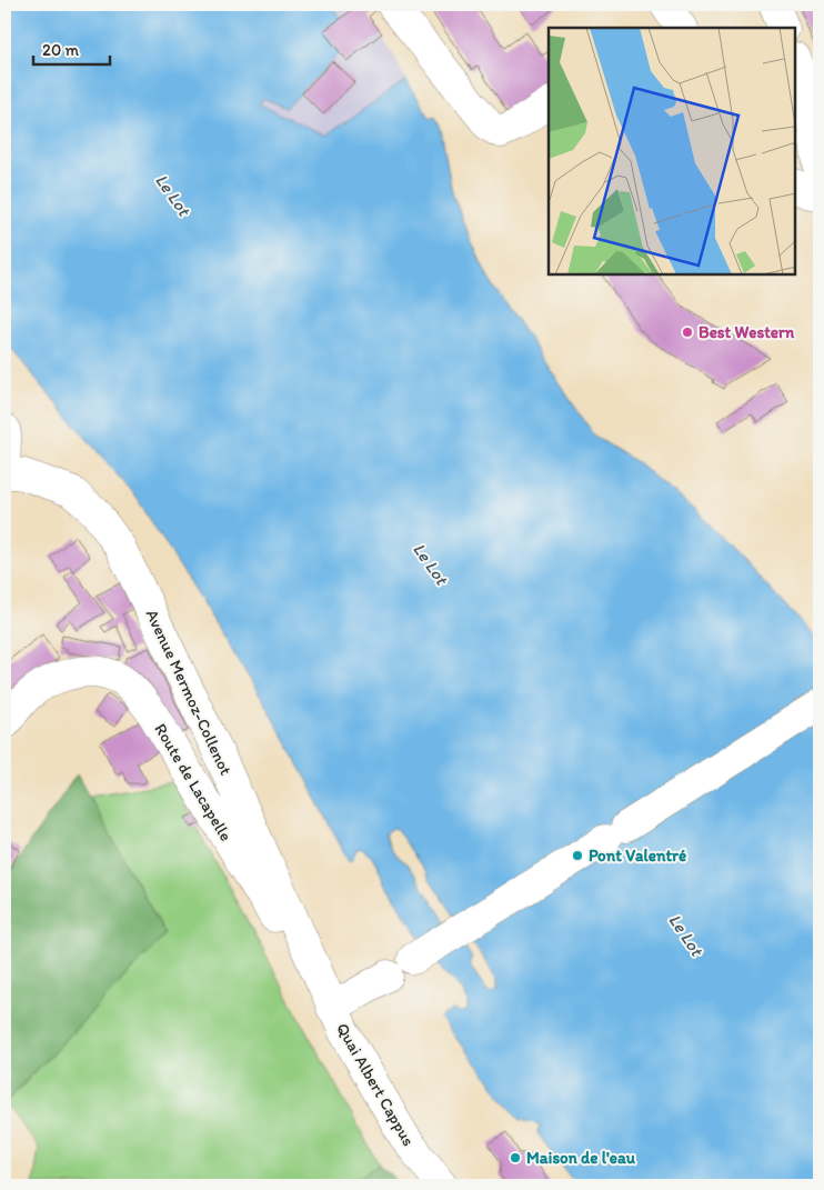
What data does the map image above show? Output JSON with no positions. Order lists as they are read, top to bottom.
{
  "streets": {
    "street": ["Avenue Mermoz-Collenot", "Route de Lacapelle", "Quai Albert Cappus"]
  },
  "crossings": [
    ["Avenue Mermoz-Collenot", "Route de Lacapelle"],
    ["Avenue Mermoz-Collenot", "Quai Albert Cappus"],
    ["Route de Lacapelle", "Quai Albert Cappus"]
  ],
  "water": ["Le Lot"],
  "places": ["Best Western", "Pont Valentré", "Maison de l'eau"],
  "scale_bar": "20 m"
}
